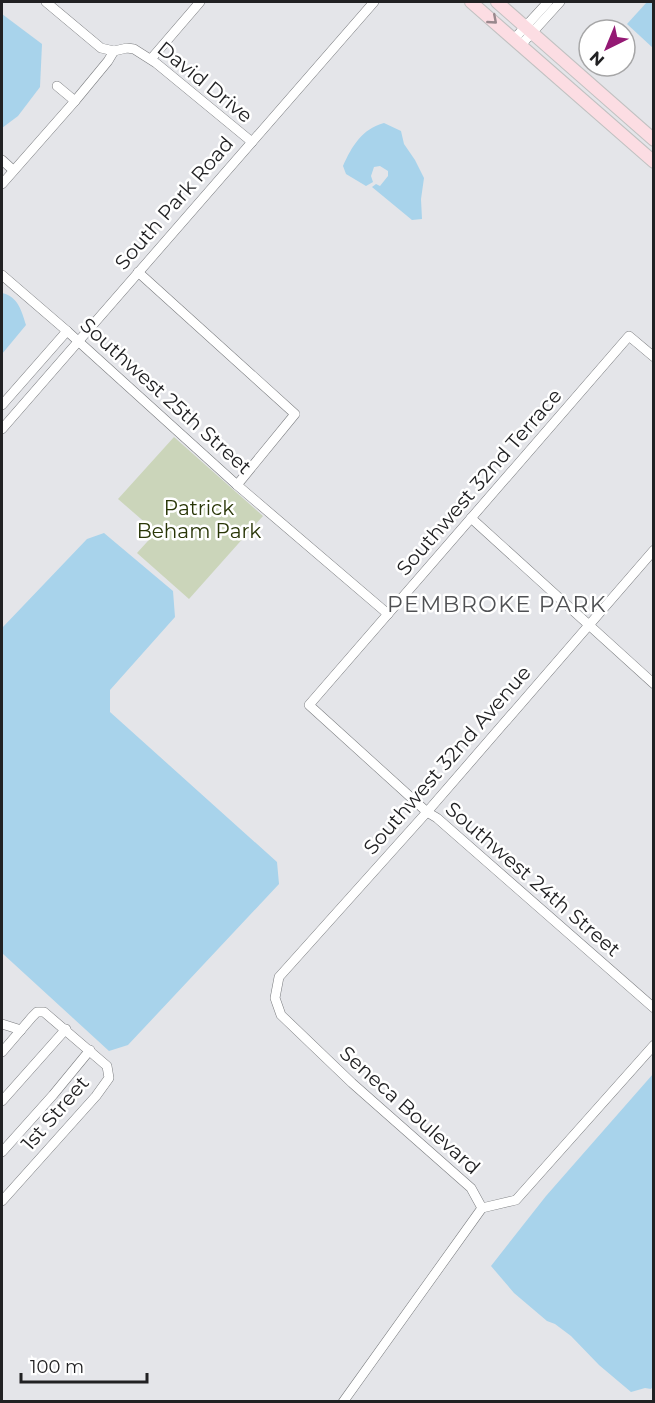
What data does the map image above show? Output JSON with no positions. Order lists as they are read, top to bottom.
{
  "streets": {
    "street": [
      "David Drive",
      "South Park Road",
      "Southwest 25th Street",
      "Southwest 32nd Terrace",
      "Southwest 32nd Avenue",
      "Southwest 24th Street",
      "Seneca Boulevard",
      "1st Street"
    ]
  },
  "crossings": [
    ["David Drive", "South Park Road"],
    ["South Park Road", "Southwest 25th Street"],
    ["Southwest 25th Street", "Southwest 32nd Terrace"],
    ["Southwest 32nd Terrace", "Southwest 24th Street"],
    ["Southwest 32nd Avenue", "Southwest 24th Street"],
    ["Southwest 32nd Avenue", "Seneca Boulevard"]
  ],
  "districts": ["PEMBROKE PARK"],
  "parks": ["Patrick Beham Park"],
  "scale_bar": "100 m",
  "north": "bottom left"
}
